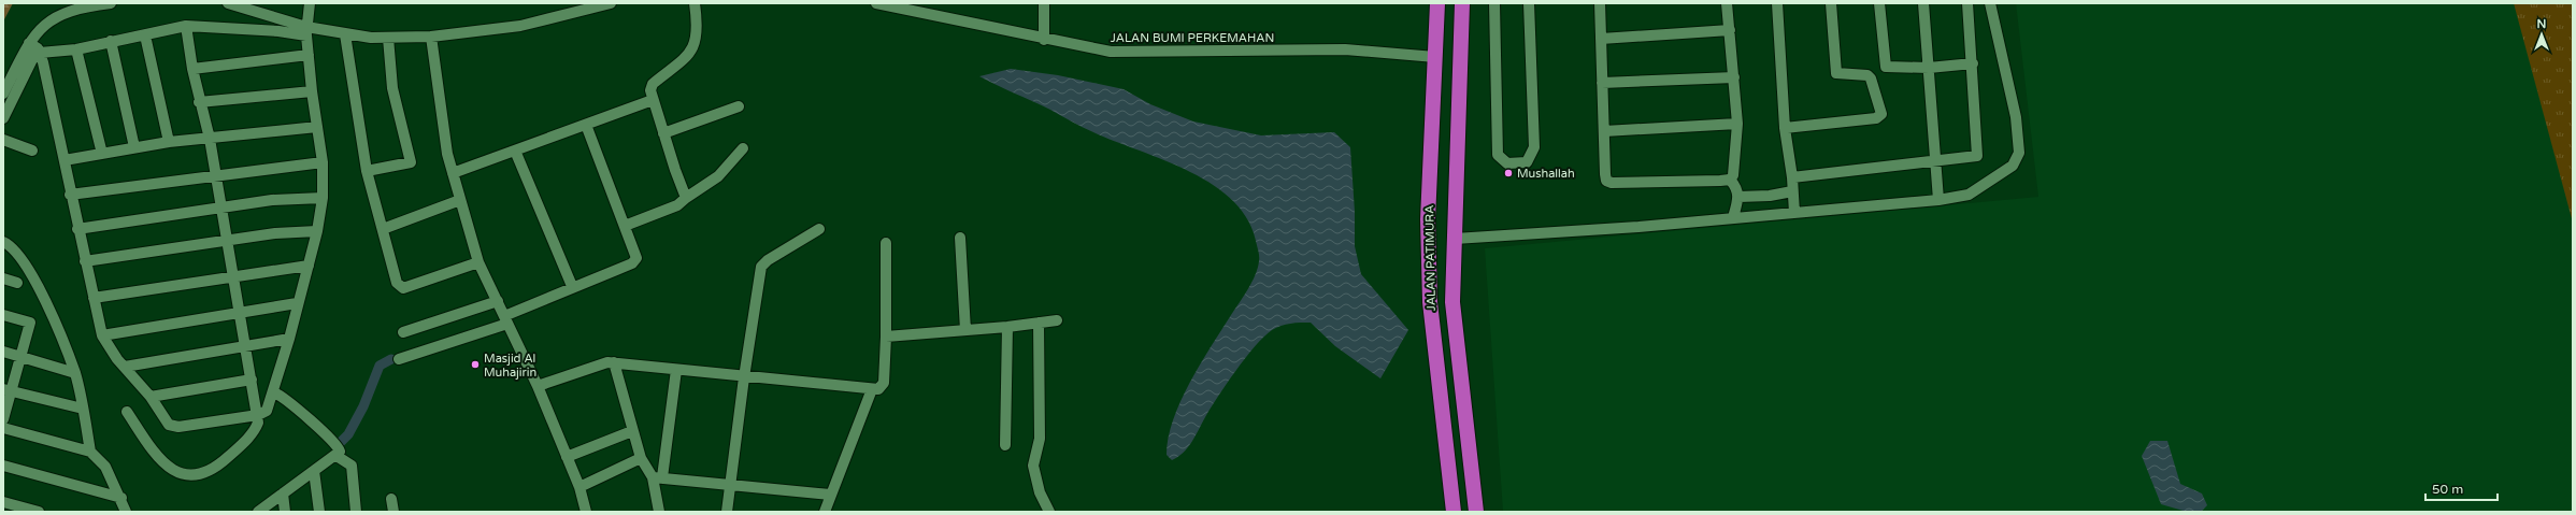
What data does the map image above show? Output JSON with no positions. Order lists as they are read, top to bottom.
{
  "streets": {
    "highway": ["JALAN PATIMURA"],
    "street": ["JALAN BUMI PERKEMAHAN"]
  },
  "crossings": [
    ["JALAN BUMI PERKEMAHAN", "JALAN PATIMURA"]
  ],
  "places": ["Mushallah", "Masjid Al Muhajirin"],
  "scale_bar": "50 m",
  "north": "top"
}
